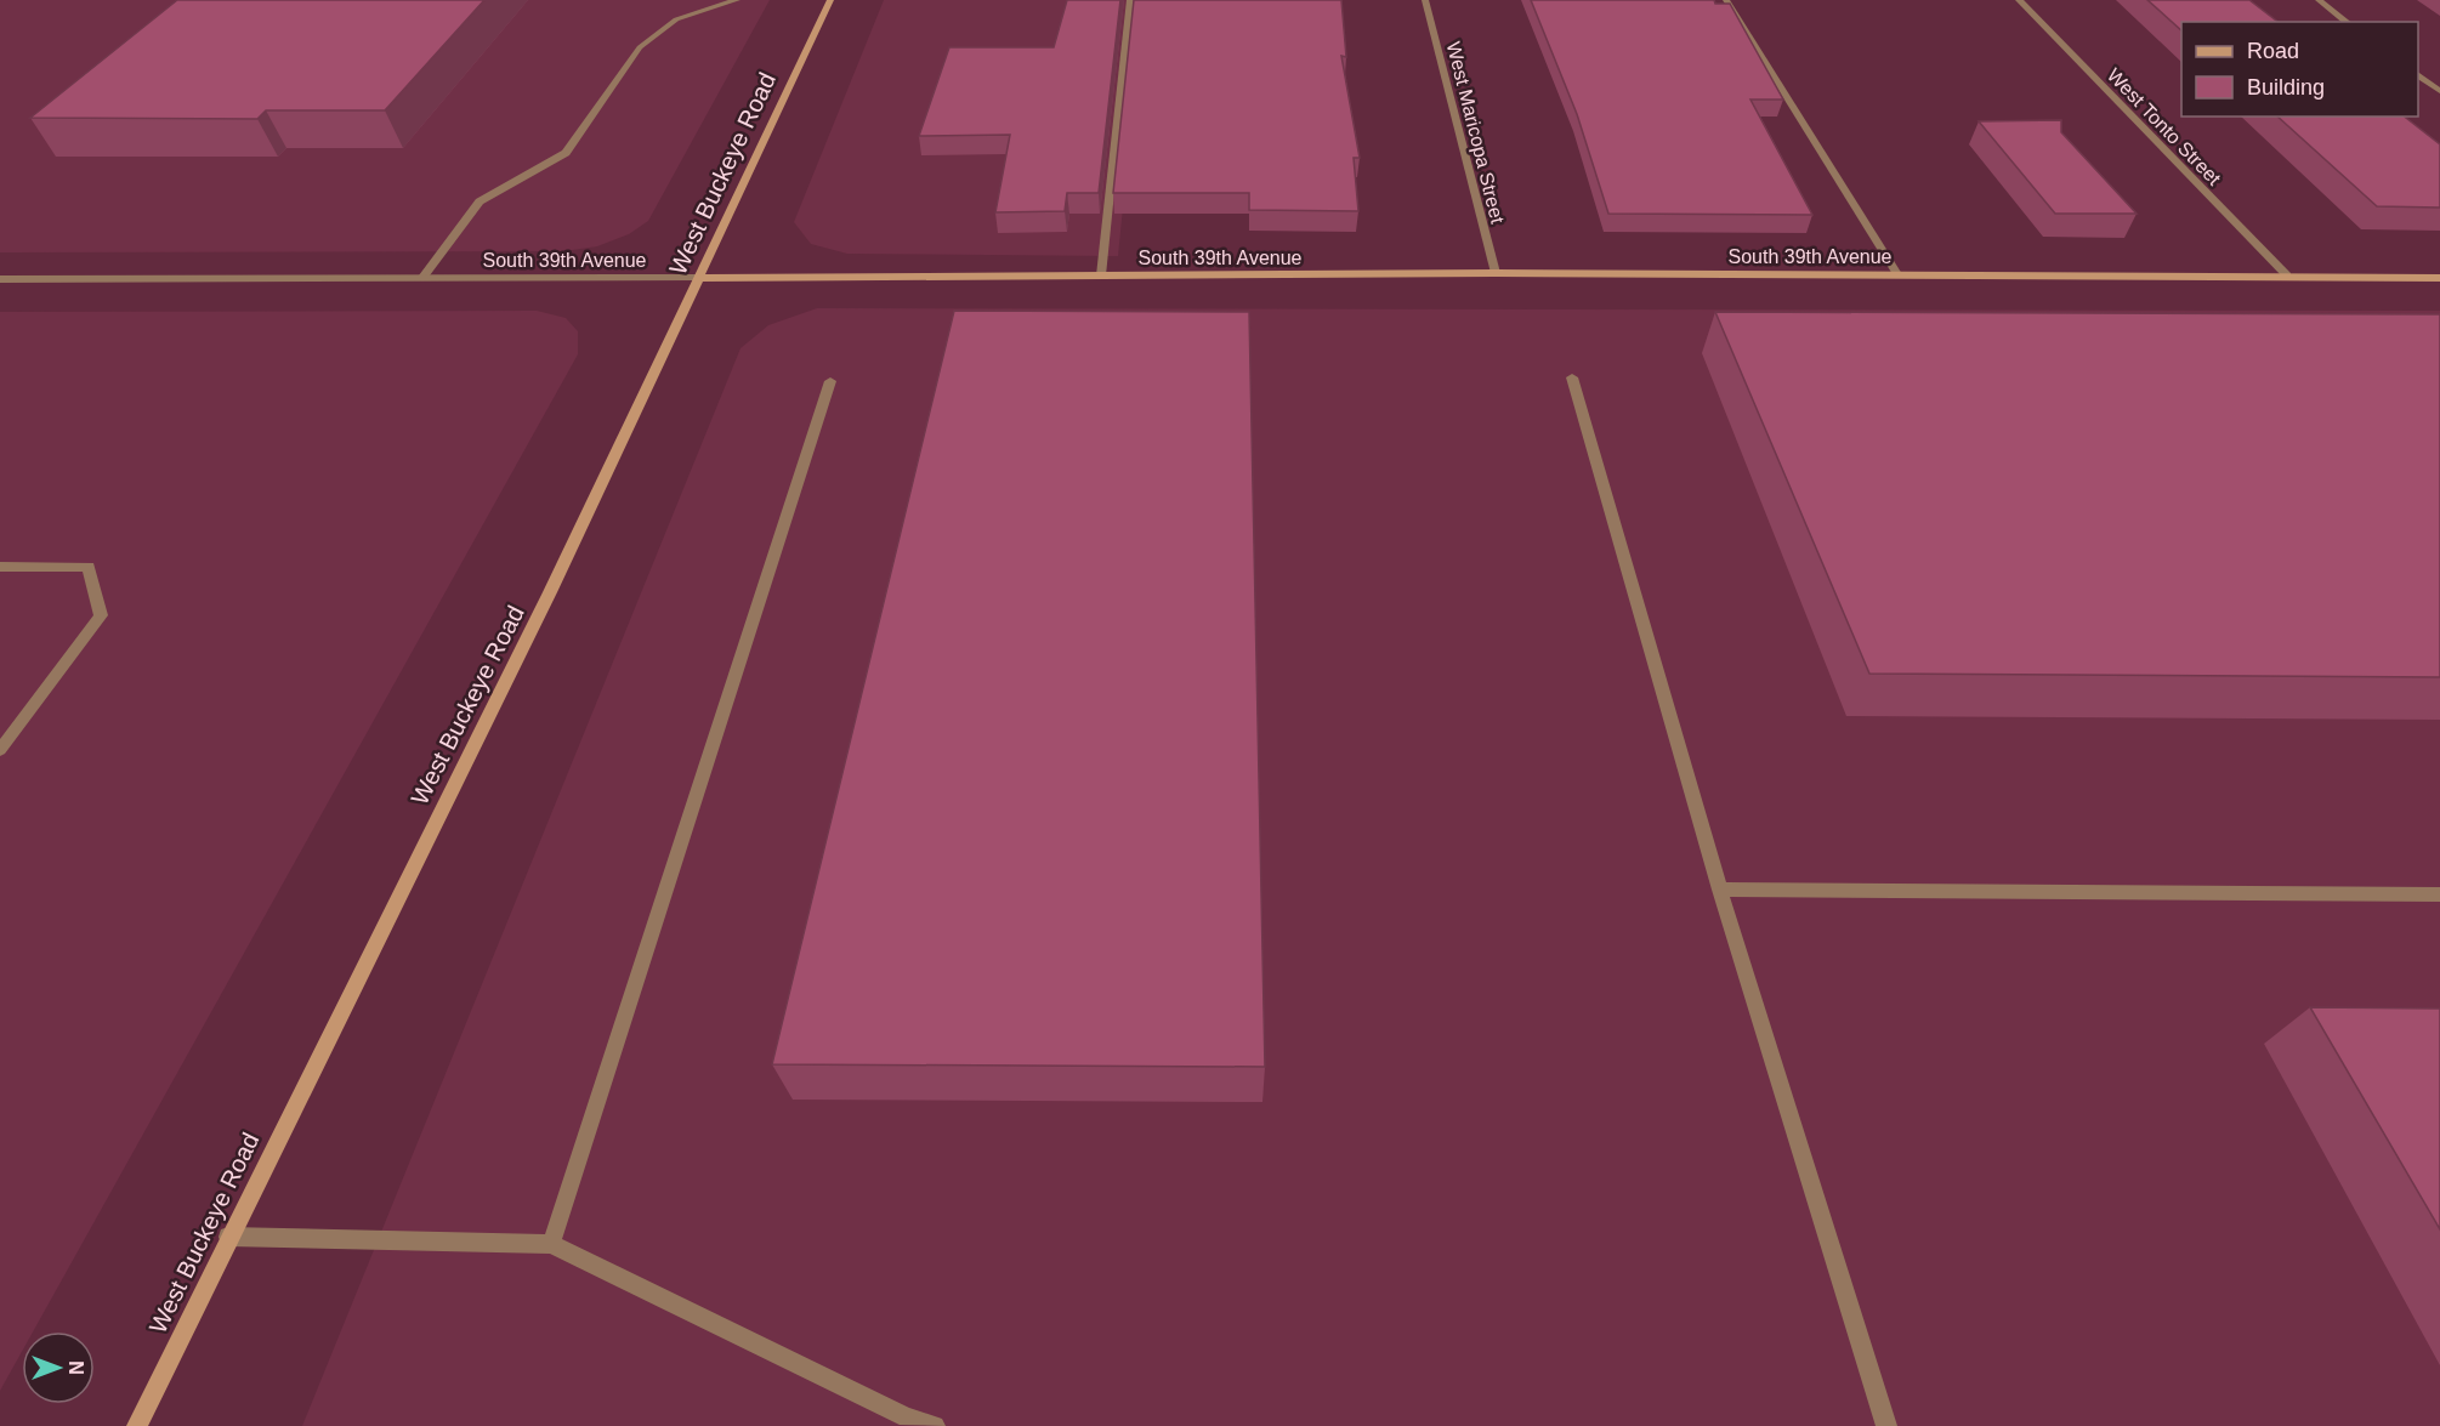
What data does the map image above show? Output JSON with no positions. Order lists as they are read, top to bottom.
{
  "streets": {
    "street": [
      "West Tonto Street",
      "West Maricopa Street",
      "West Buckeye Road",
      "South 39th Avenue"
    ]
  },
  "crossings": [
    ["West Tonto Street", "South 39th Avenue"],
    ["West Maricopa Street", "South 39th Avenue"],
    ["West Buckeye Road", "South 39th Avenue"]
  ],
  "legend": ["Road", "Building"],
  "north": "right"
}
